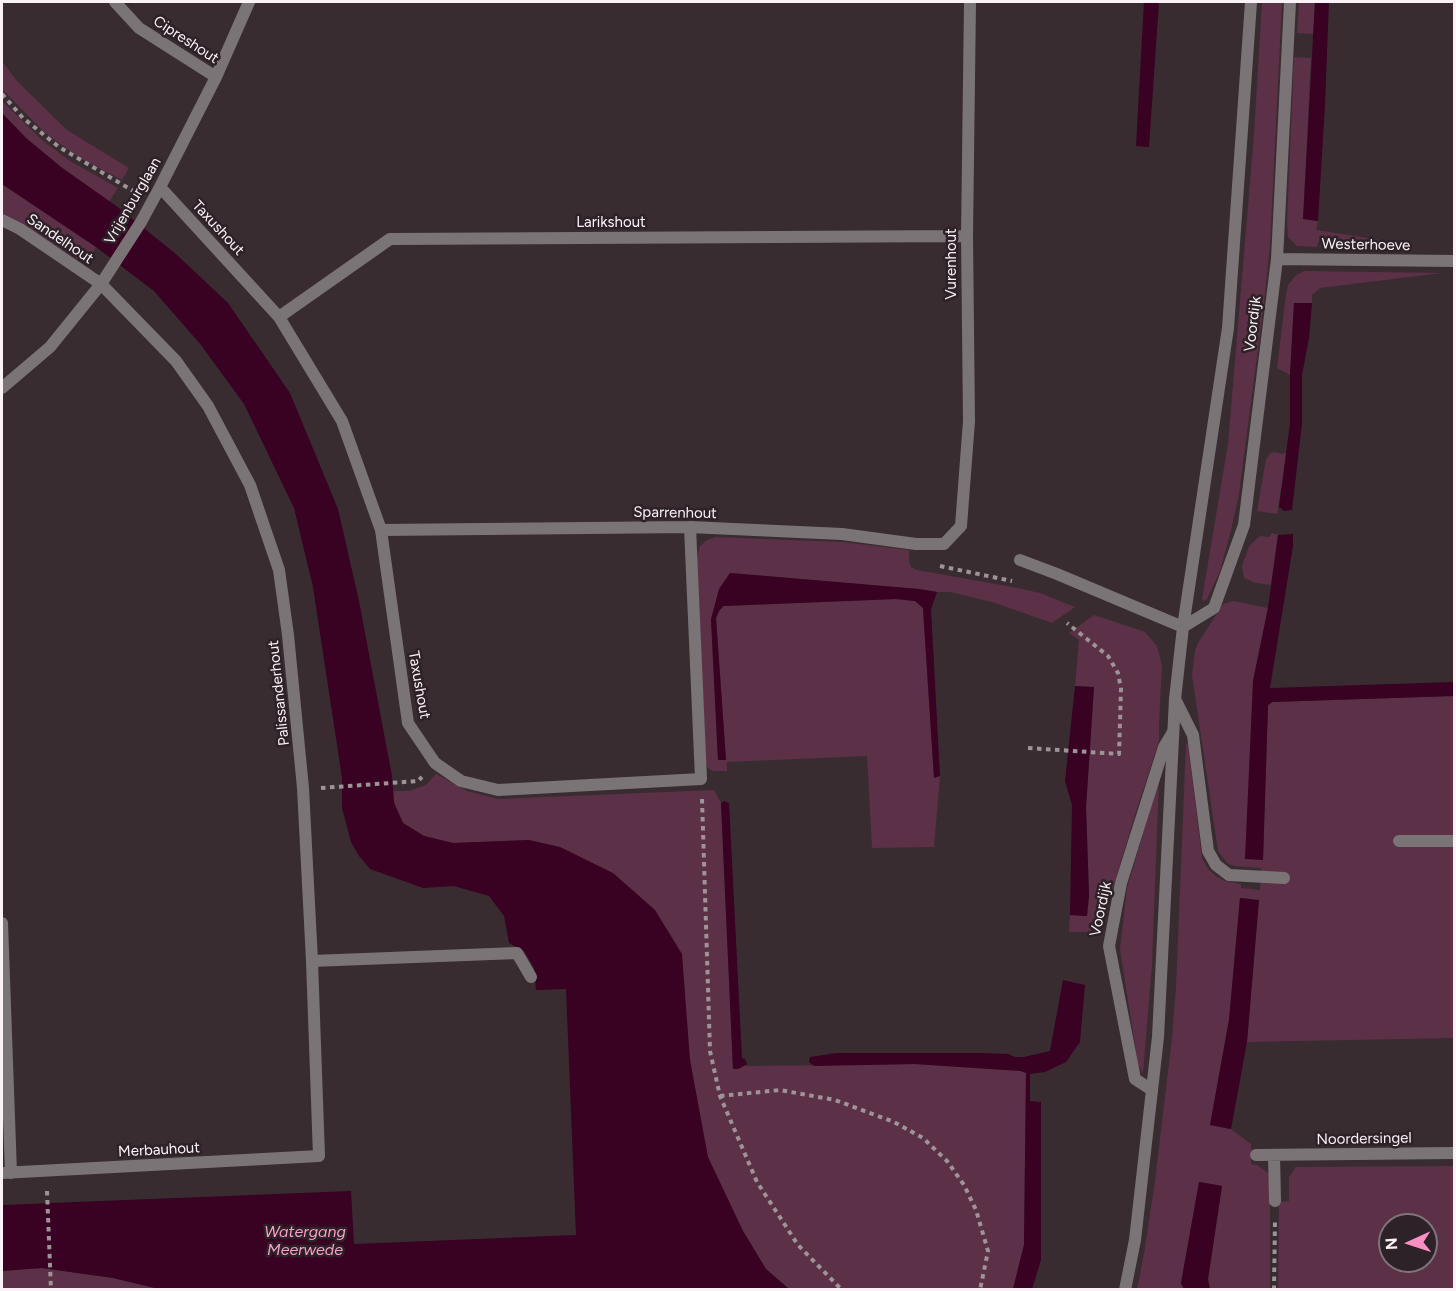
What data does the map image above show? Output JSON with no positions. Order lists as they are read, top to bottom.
{
  "streets": {
    "street": [
      "Cipreshout",
      "Vrijenburglaan",
      "Larikshout",
      "Taxushout",
      "Sandelhout",
      "Westerhoeve",
      "Vurenhout",
      "Voordijk",
      "Sparrenhout",
      "Palissanderhout",
      "Noordersingel",
      "Merbauhout"
    ]
  },
  "crossings": [
    ["Cipreshout", "Vrijenburglaan"],
    ["Vrijenburglaan", "Taxushout"],
    ["Vrijenburglaan", "Sandelhout"],
    ["Vrijenburglaan", "Palissanderhout"],
    ["Larikshout", "Taxushout"],
    ["Larikshout", "Vurenhout"],
    ["Taxushout", "Sparrenhout"],
    ["Sandelhout", "Palissanderhout"],
    ["Westerhoeve", "Voordijk"],
    ["Vurenhout", "Sparrenhout"],
    ["Palissanderhout", "Merbauhout"]
  ],
  "water": ["Watergang Meerwede"],
  "north": "left"
}
